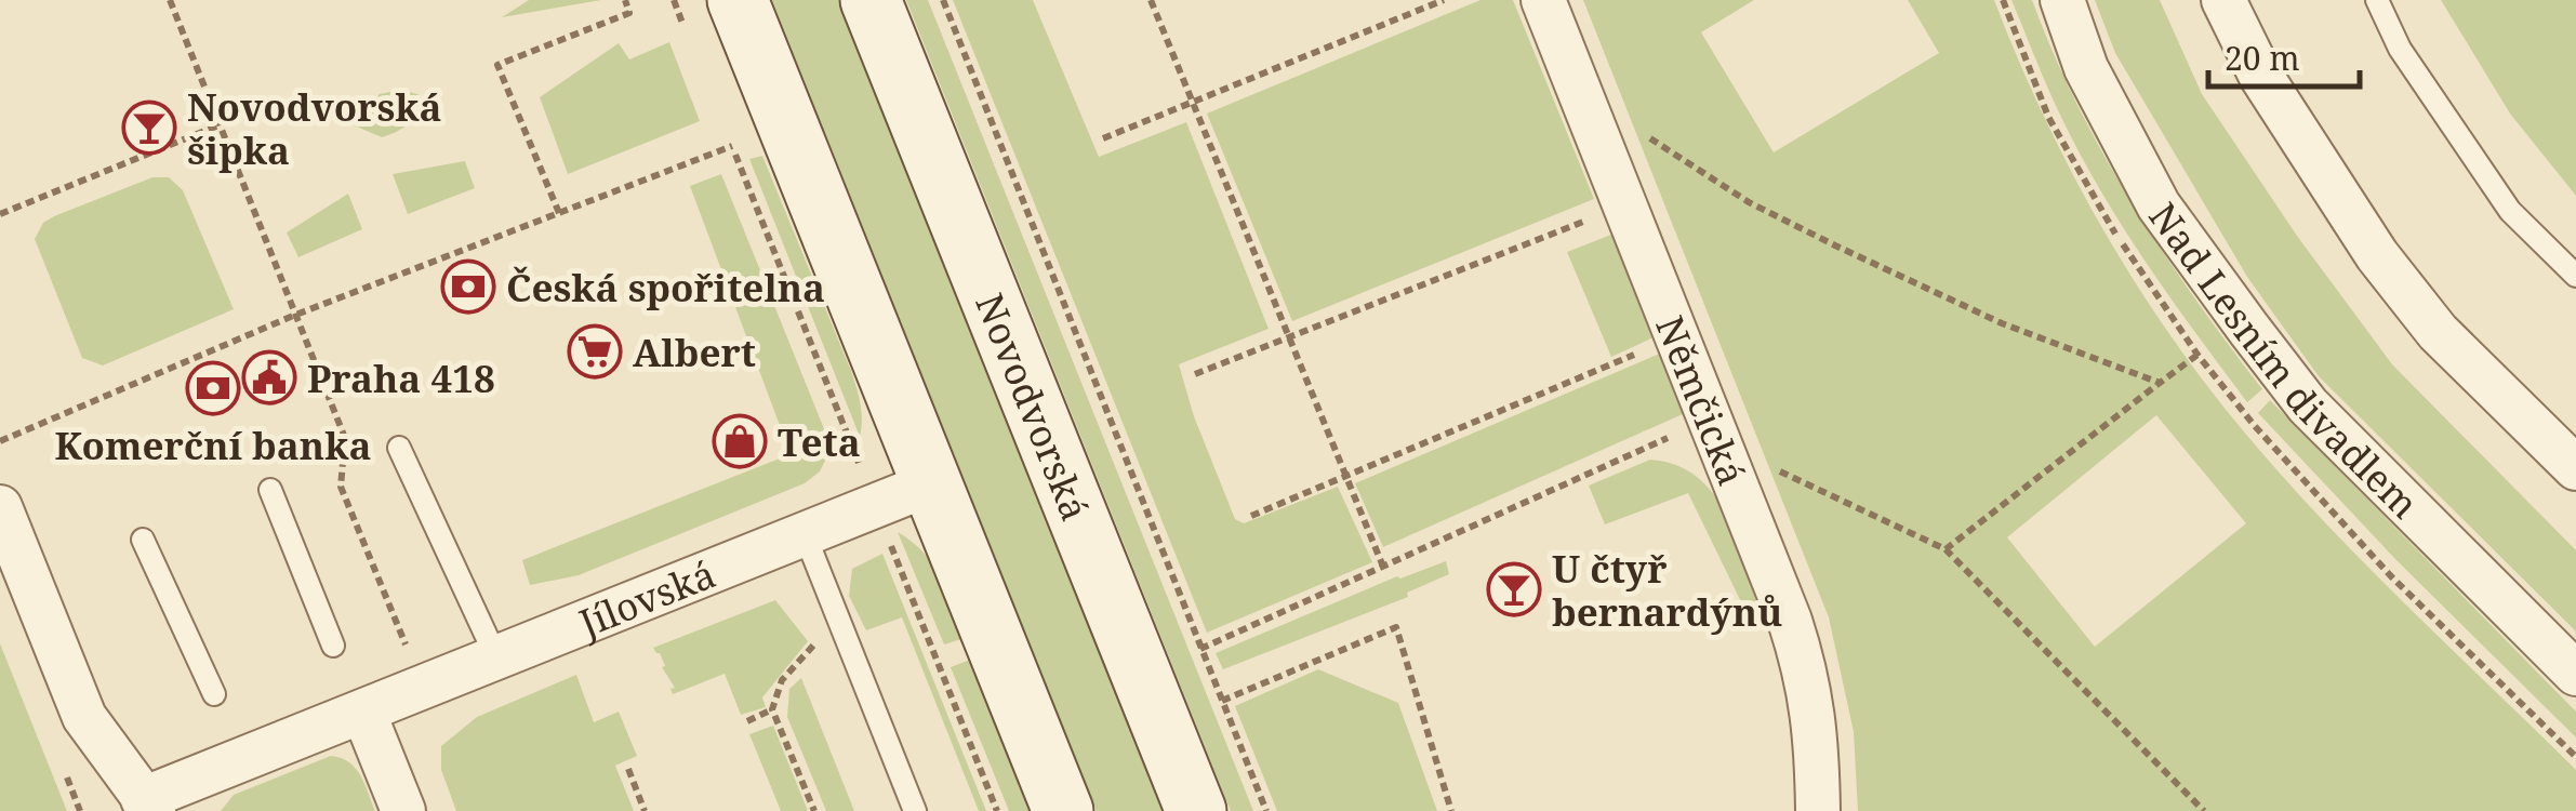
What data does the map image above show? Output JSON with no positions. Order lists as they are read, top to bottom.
{
  "streets": {
    "main road": ["Novodvorská"],
    "street": ["Nad Lesním divadlem", "Němčická", "Jílovská"]
  },
  "places": {
    "bar": ["Novodvorská šipka", "U čtyř bernardýnů"],
    "bank": ["Česká spořitelna", "Komerční banka"],
    "supermarket": ["Albert"],
    "public building": ["Praha 418"],
    "shop": ["Teta"]
  },
  "scale_bar": "20 m"
}
